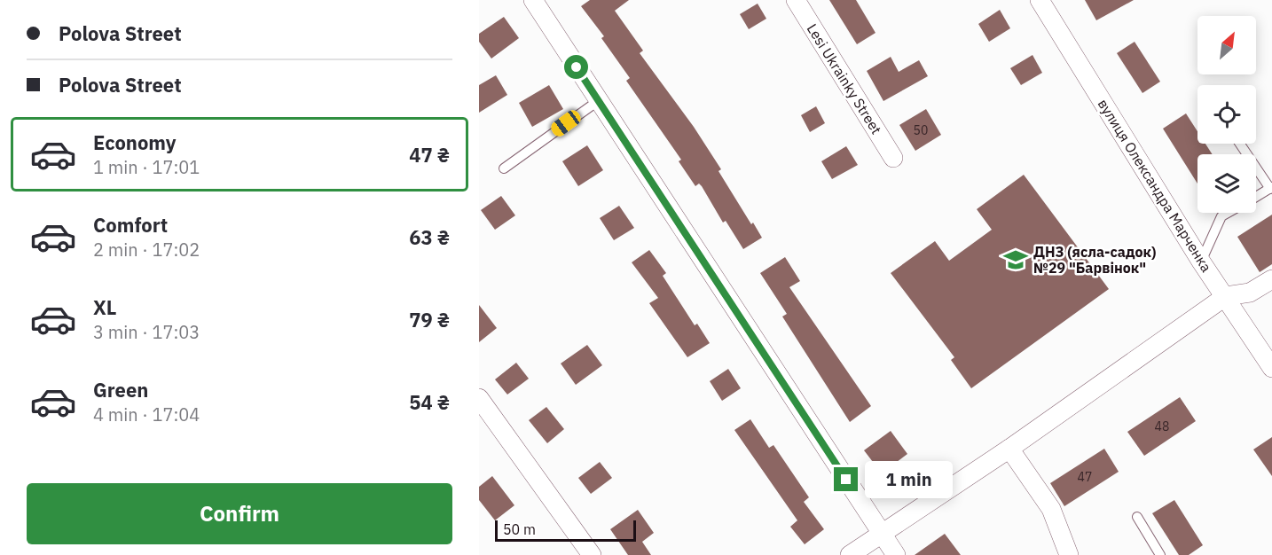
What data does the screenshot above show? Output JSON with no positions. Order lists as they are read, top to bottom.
{
  "streets": {
    "street": ["Lesi Ukrainky Street", "вулиця Олександра Марченка"]
  },
  "places": {
    "school or university": ["ДНЗ (ясла-садок) №29 \"Барвінок\""]
  },
  "house_numbers": ["50", "48", "47"],
  "scale_bar": "50 m",
  "north": "top right",
  "page": {
    "banner": ["Polova Street", "Polova Street"],
    "list": [
      {
        "name": "Economy",
        "note": "1 min · 17:01",
        "value": "47 ₴"
      },
      {
        "name": "Comfort",
        "note": "2 min · 17:02",
        "value": "63 ₴"
      },
      {
        "name": "XL",
        "note": "3 min · 17:03",
        "value": "79 ₴"
      },
      {
        "name": "Green",
        "note": "4 min · 17:04",
        "value": "54 ₴"
      }
    ],
    "bubble": "1 min",
    "buttons": "Confirm",
    "scale": "50 m"
  }
}
